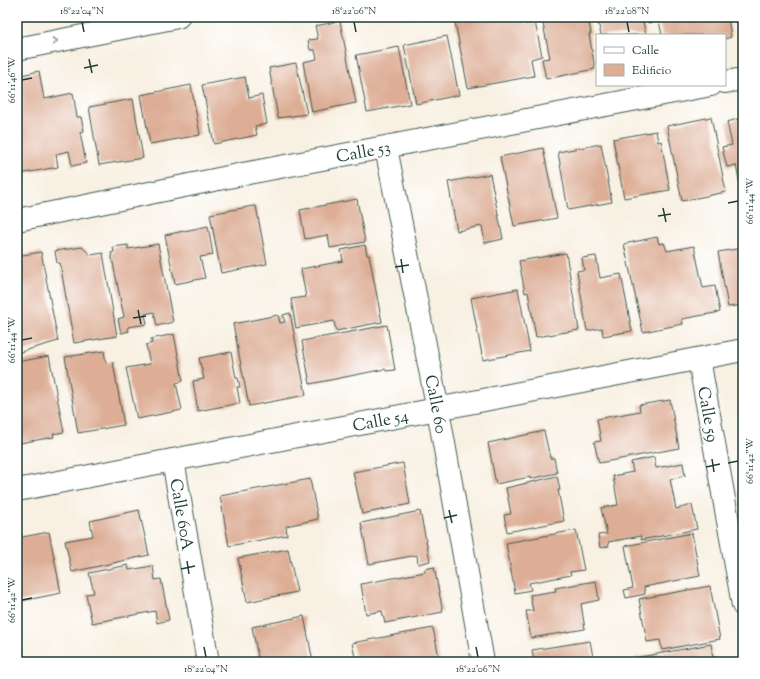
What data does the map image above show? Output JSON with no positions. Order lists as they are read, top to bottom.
{
  "streets": {
    "street": [
      "Calle 53",
      "Calle 60",
      "Calle 59",
      "Calle 54",
      "Calle 60A"
    ]
  },
  "crossings": [
    ["Calle 53", "Calle 60"],
    ["Calle 60", "Calle 54"],
    ["Calle 59", "Calle 54"],
    ["Calle 54", "Calle 60A"]
  ],
  "legend": ["Calle", "Edificio"],
  "coordinates": [
    "18°22'04\"N",
    "18°22'06\"N",
    "18°22'08\"N",
    "66°11'46\"W",
    "66°11'44\"W",
    "66°11'42\"W"
  ]
}
